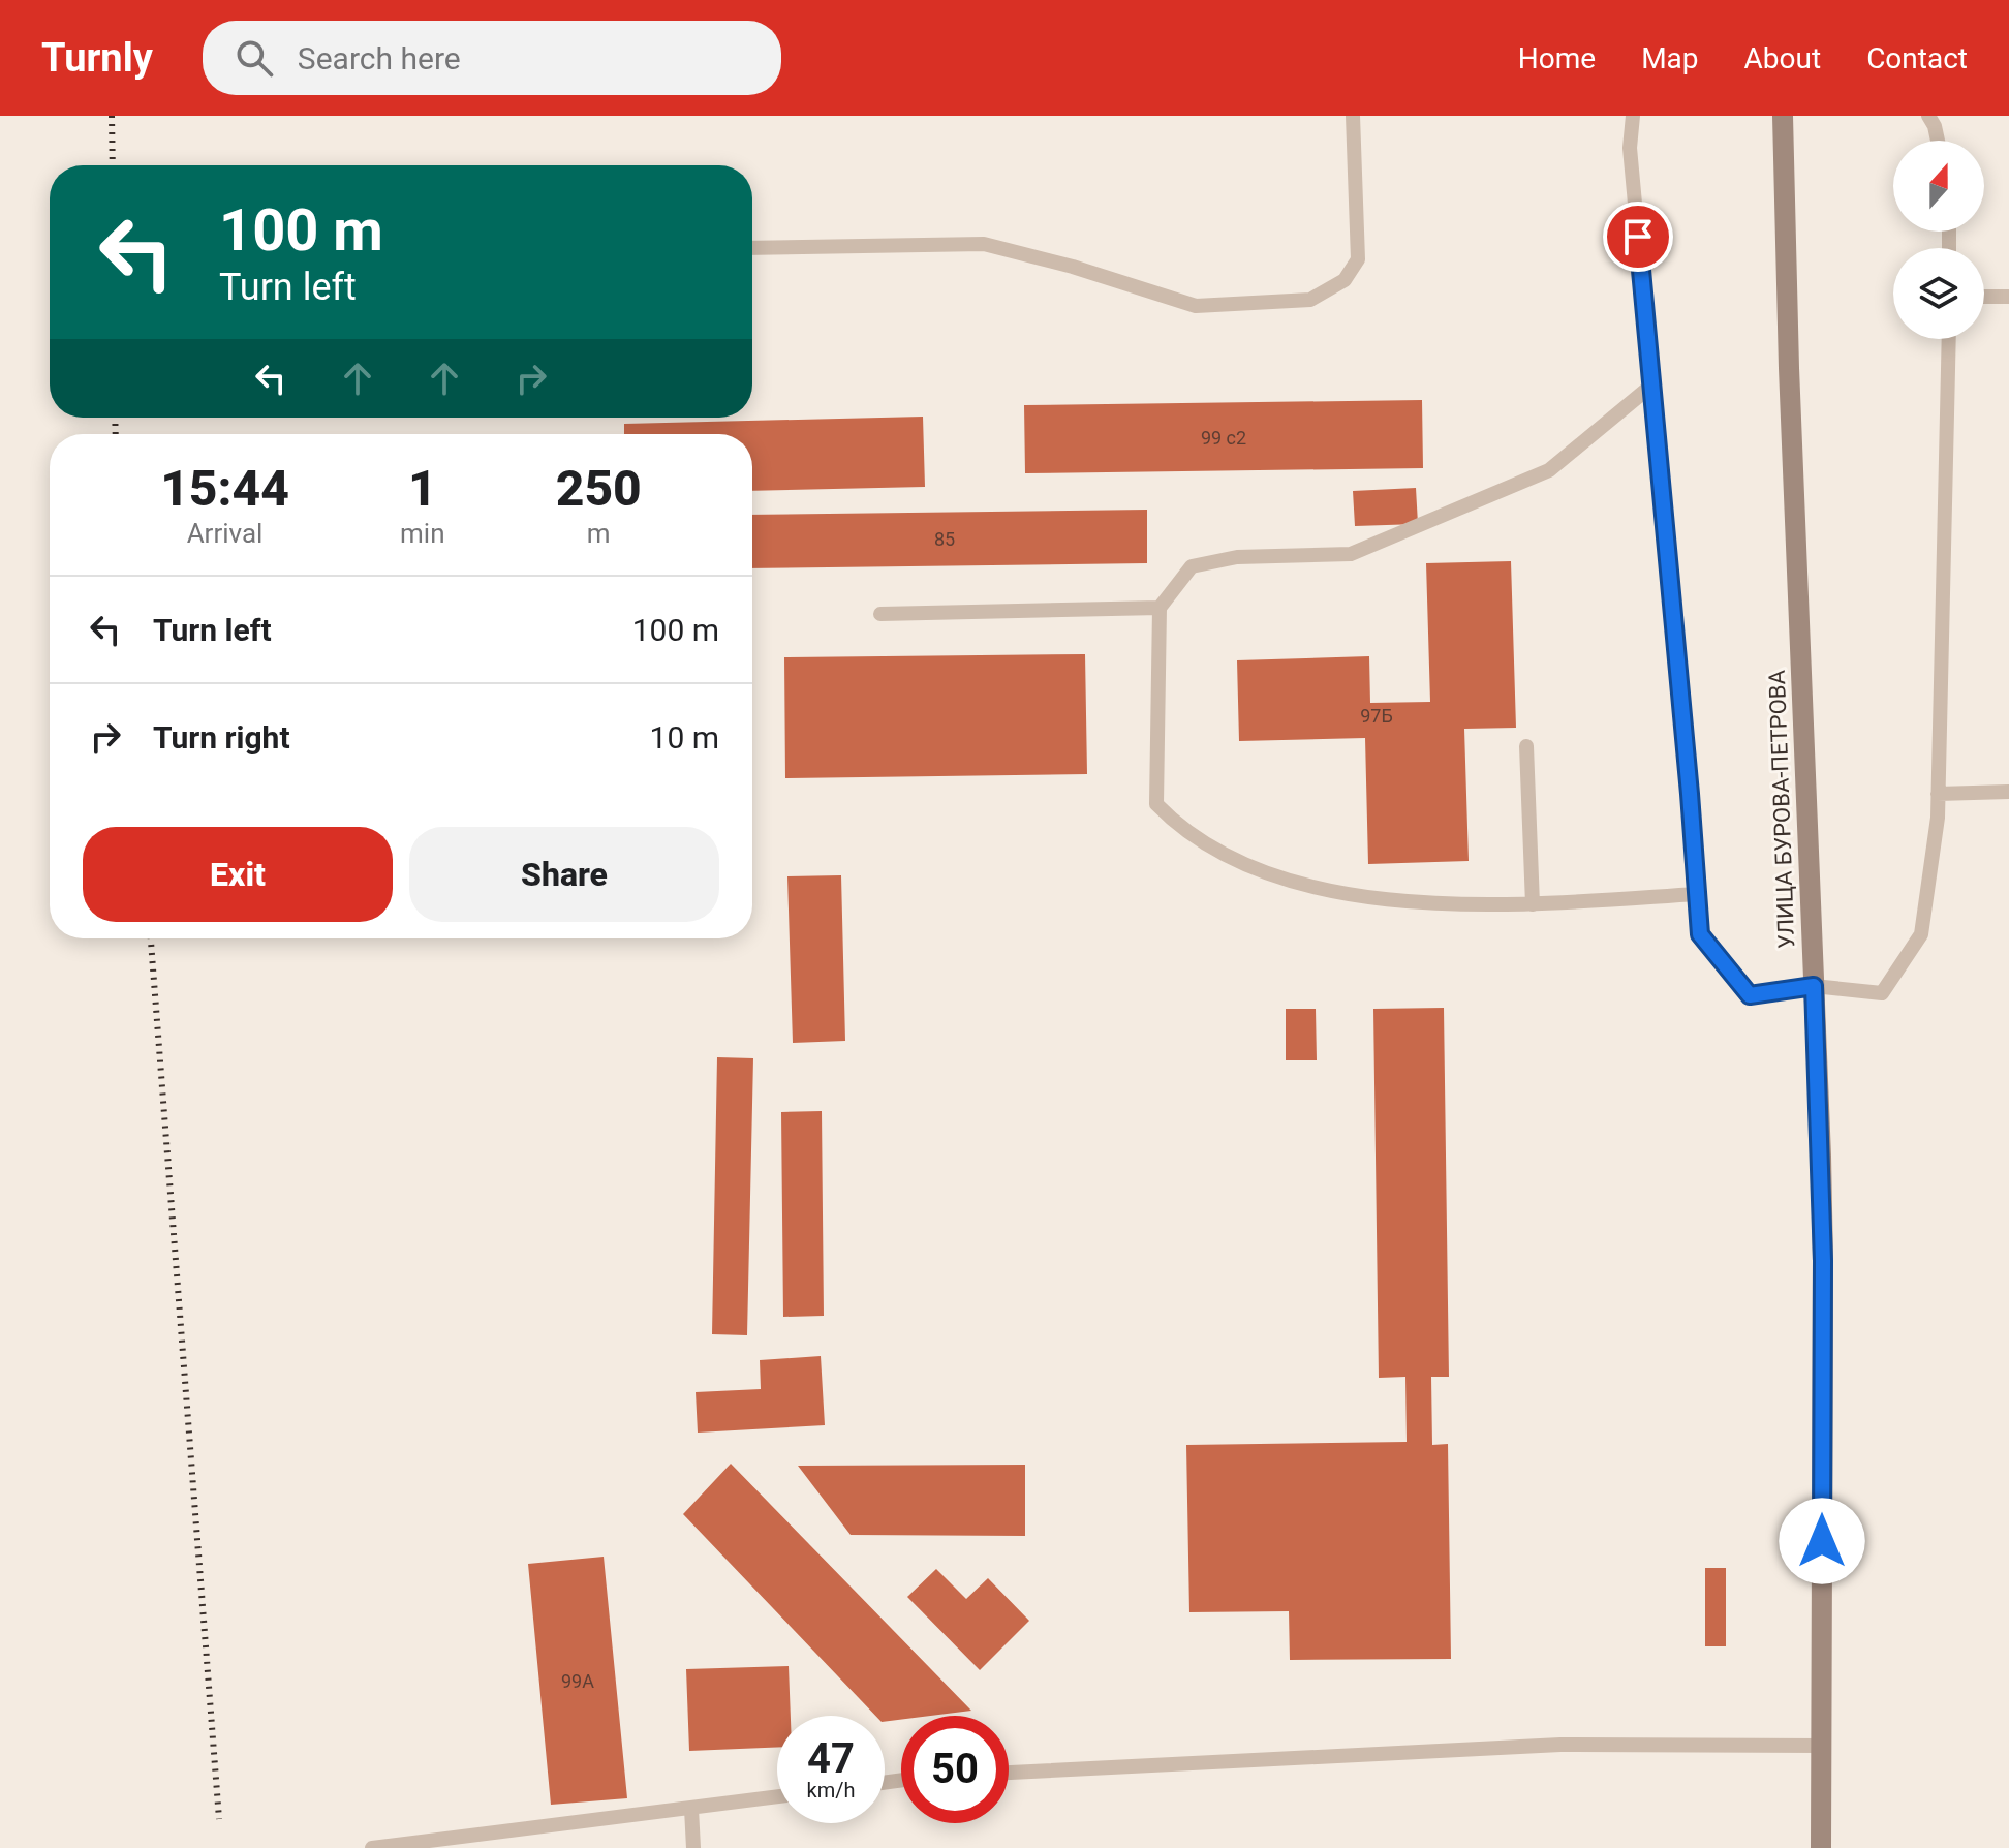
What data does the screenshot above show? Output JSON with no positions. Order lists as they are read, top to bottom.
{
  "streets": {
    "main road": ["УЛИЦА БУРОВА-ПЕТРОВА"]
  },
  "house_numbers": [
    "99 с2",
    "85",
    "97Б",
    "99А"
  ],
  "north": "top",
  "page": {
    "header": "Turnly",
    "search": "Search here",
    "nav": [
      "Home",
      "Map",
      "About",
      "Contact"
    ],
    "turn": ["100 m", "Turn left"],
    "eta": [
      "15:44",
      "Arrival",
      "1",
      "min",
      "250",
      "m"
    ],
    "list": [
      {
        "name": "Turn left",
        "value": "100 m"
      },
      {
        "name": "Turn right",
        "value": "10 m"
      }
    ],
    "buttons": ["Exit", "Share"],
    "speed": "47 km/h",
    "limit": "50"
  }
}
